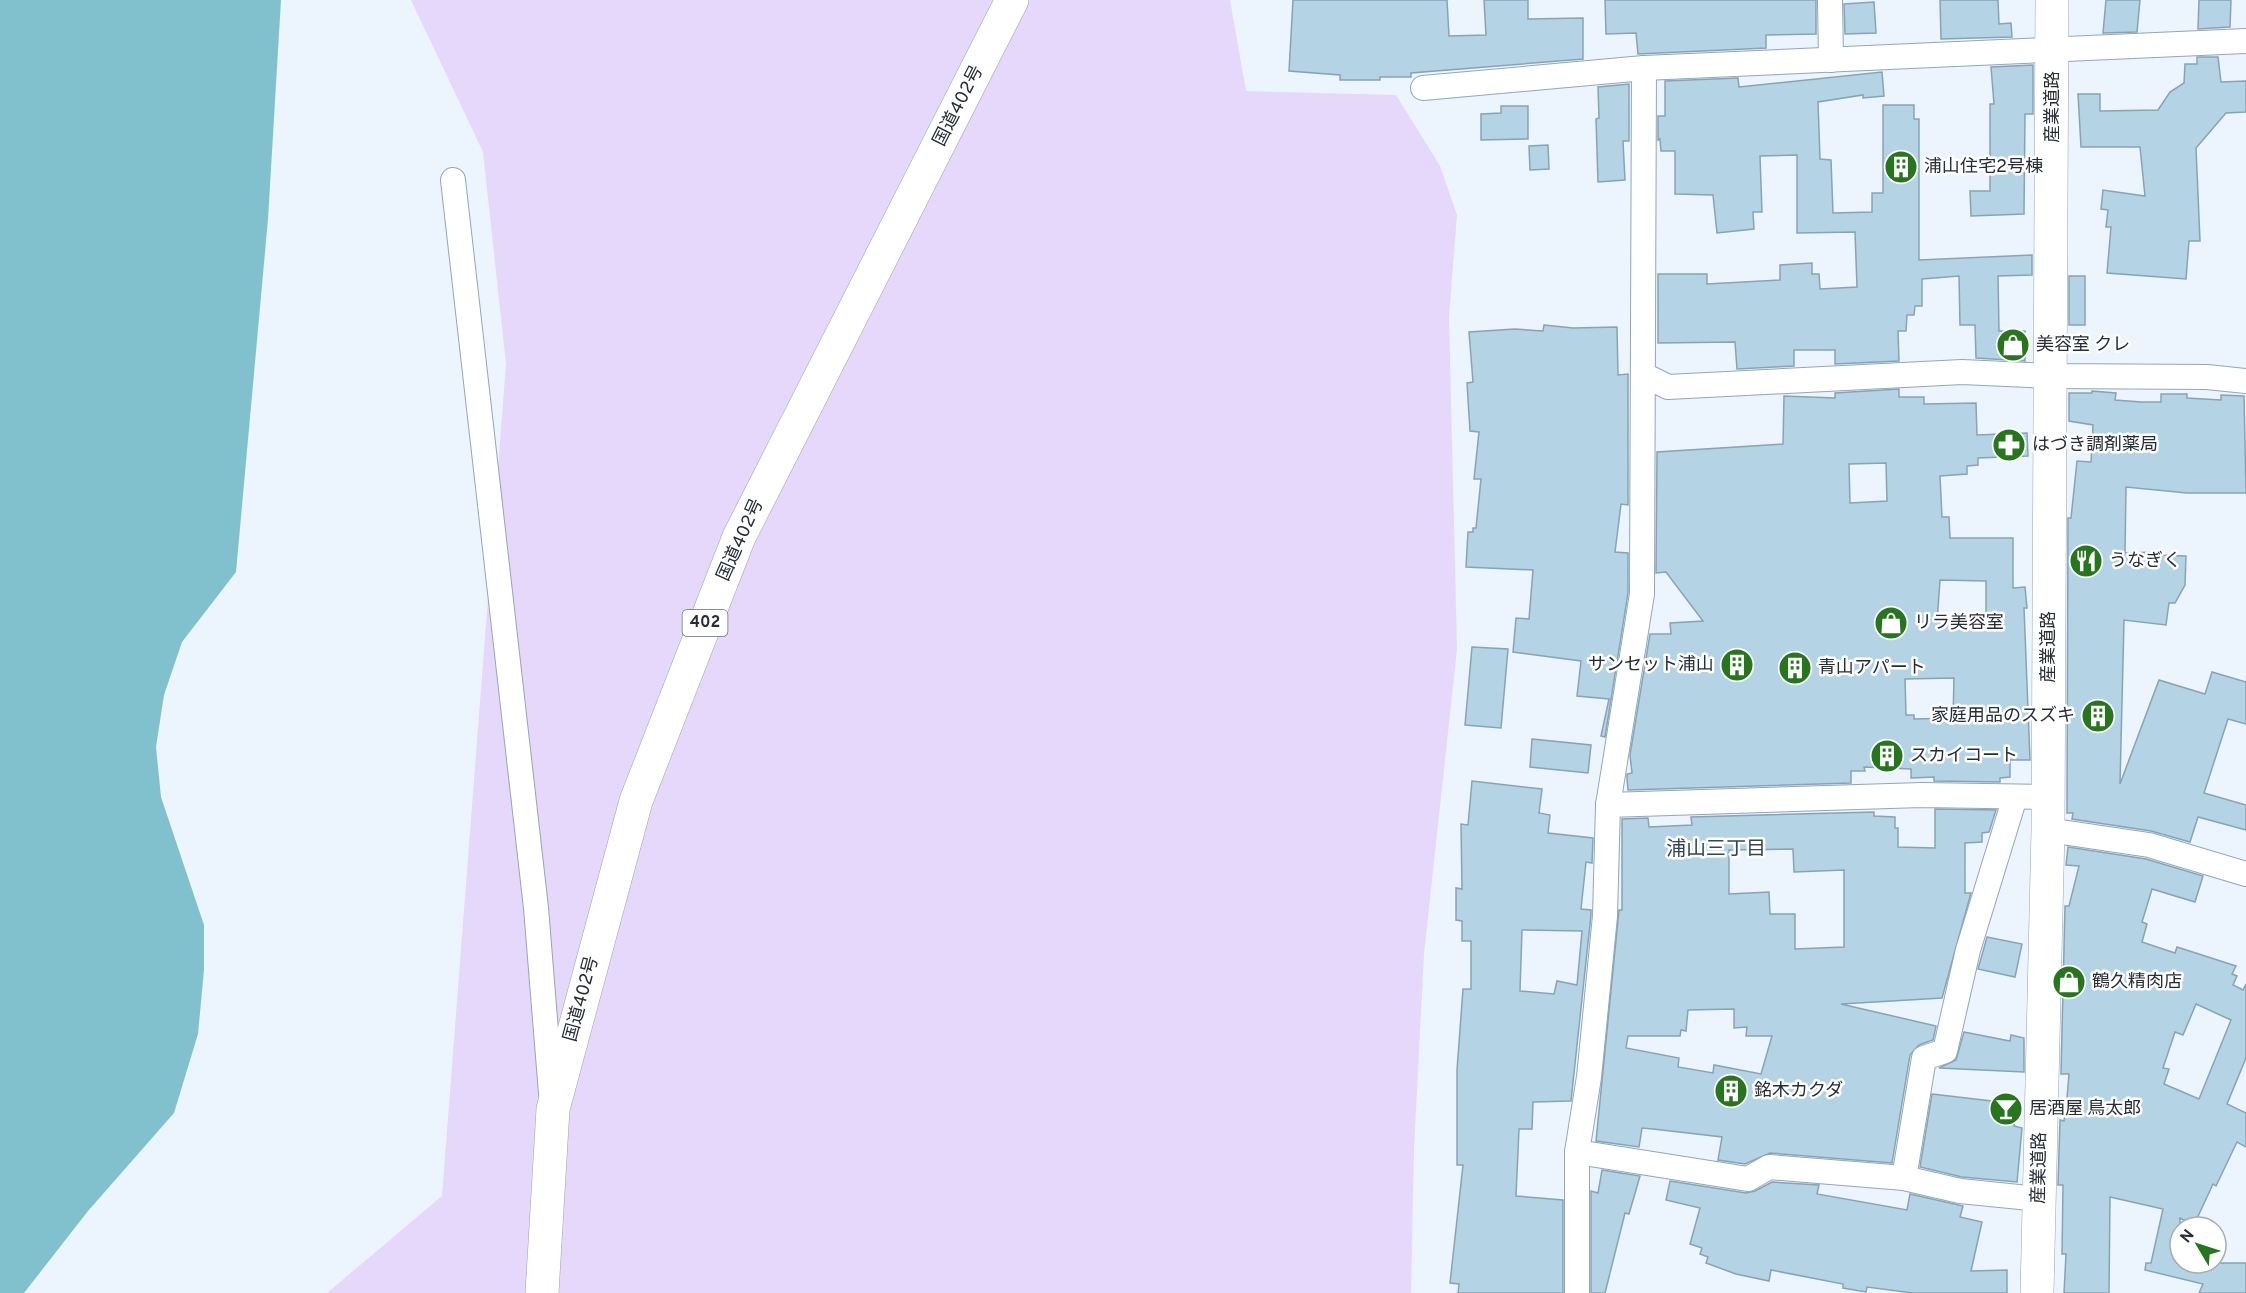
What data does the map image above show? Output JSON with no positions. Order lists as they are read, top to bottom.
{
  "streets": {
    "main road": ["国道402号", "産業道路", "402"]
  },
  "districts": ["浦山三丁目"],
  "places": {
    "building": [
      "浦山住宅2号棟",
      "サンセット浦山",
      "青山アパート",
      "家庭用品のスズキ",
      "スカイコート",
      "銘木カクダ"
    ],
    "shop": ["美容室 クレ", "リラ美容室", "鶴久精肉店"],
    "pharmacy": ["はづき調剤薬局"],
    "restaurant": ["うなぎく"],
    "bar": ["居酒屋 鳥太郎"]
  },
  "north": "top left"
}
